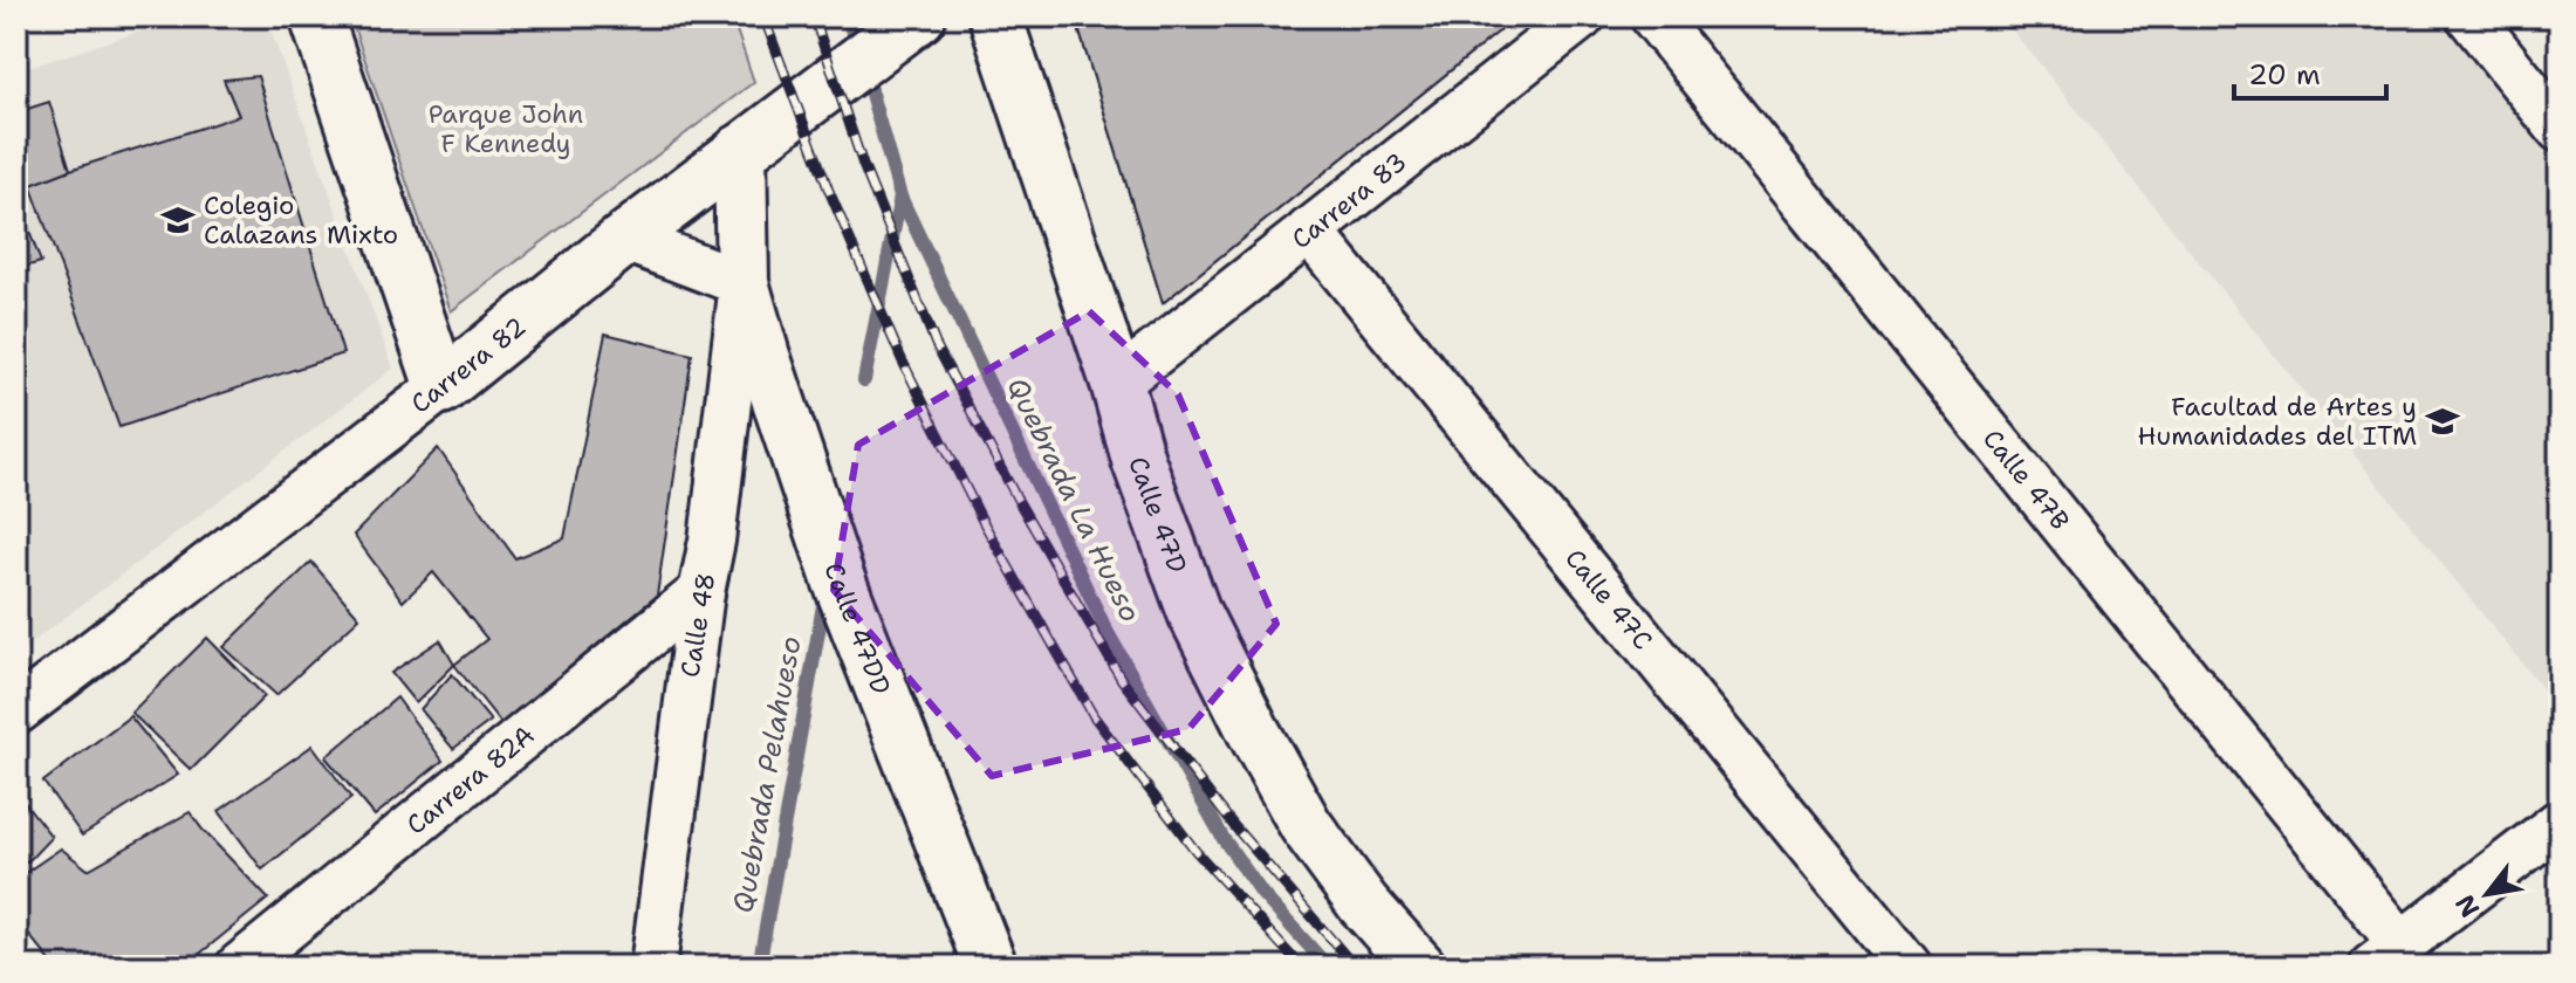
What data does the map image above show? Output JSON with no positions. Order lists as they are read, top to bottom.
{
  "streets": {
    "street": [
      "Carrera 83",
      "Carrera 82",
      "Calle 47B",
      "Calle 47D",
      "Calle 47C",
      "Calle 48",
      "Calle 47DD",
      "Carrera 82A"
    ]
  },
  "crossings": [
    ["Carrera 83", "Calle 47D"],
    ["Carrera 83", "Calle 47C"],
    ["Carrera 82", "Calle 47DD"],
    ["Calle 48", "Calle 47DD"],
    ["Calle 48", "Carrera 82A"]
  ],
  "water": ["Quebrada La Hueso", "Quebrada Pelahueso"],
  "parks": ["Parque John F Kennedy"],
  "places": {
    "school or university": ["Colegio Calazans Mixto", "Facultad de Artes y Humanidades del ITM"]
  },
  "scale_bar": "20 m",
  "north": "bottom left"
}
